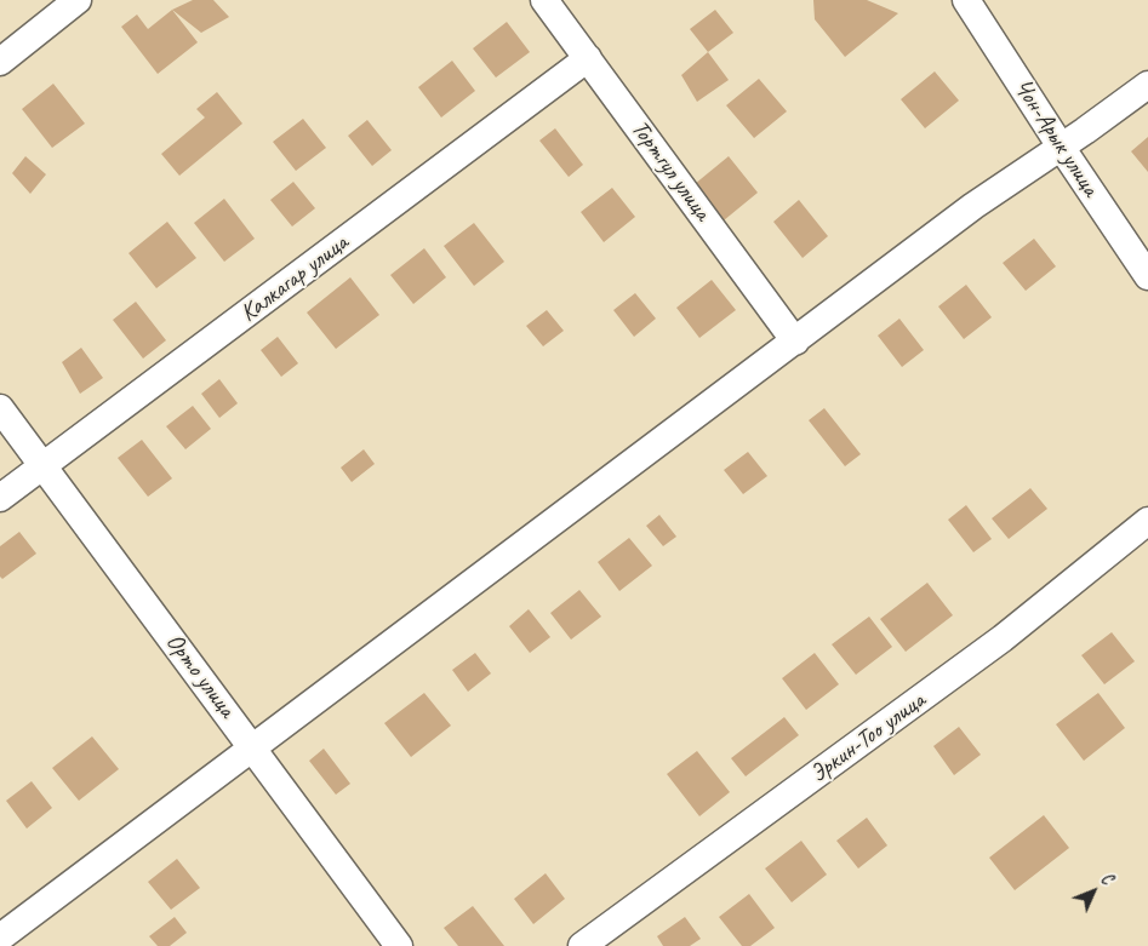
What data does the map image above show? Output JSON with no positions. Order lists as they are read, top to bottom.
{
  "streets": {
    "street": [
      "Чон-Арык улица",
      "Тортгул улица",
      "Калкагар улица",
      "Орто улица",
      "Эркин-Тоо улица"
    ]
  },
  "crossings": [
    ["Тортгул улица", "Калкагар улица"],
    ["Калкагар улица", "Орто улица"]
  ],
  "north": "top right"
}
